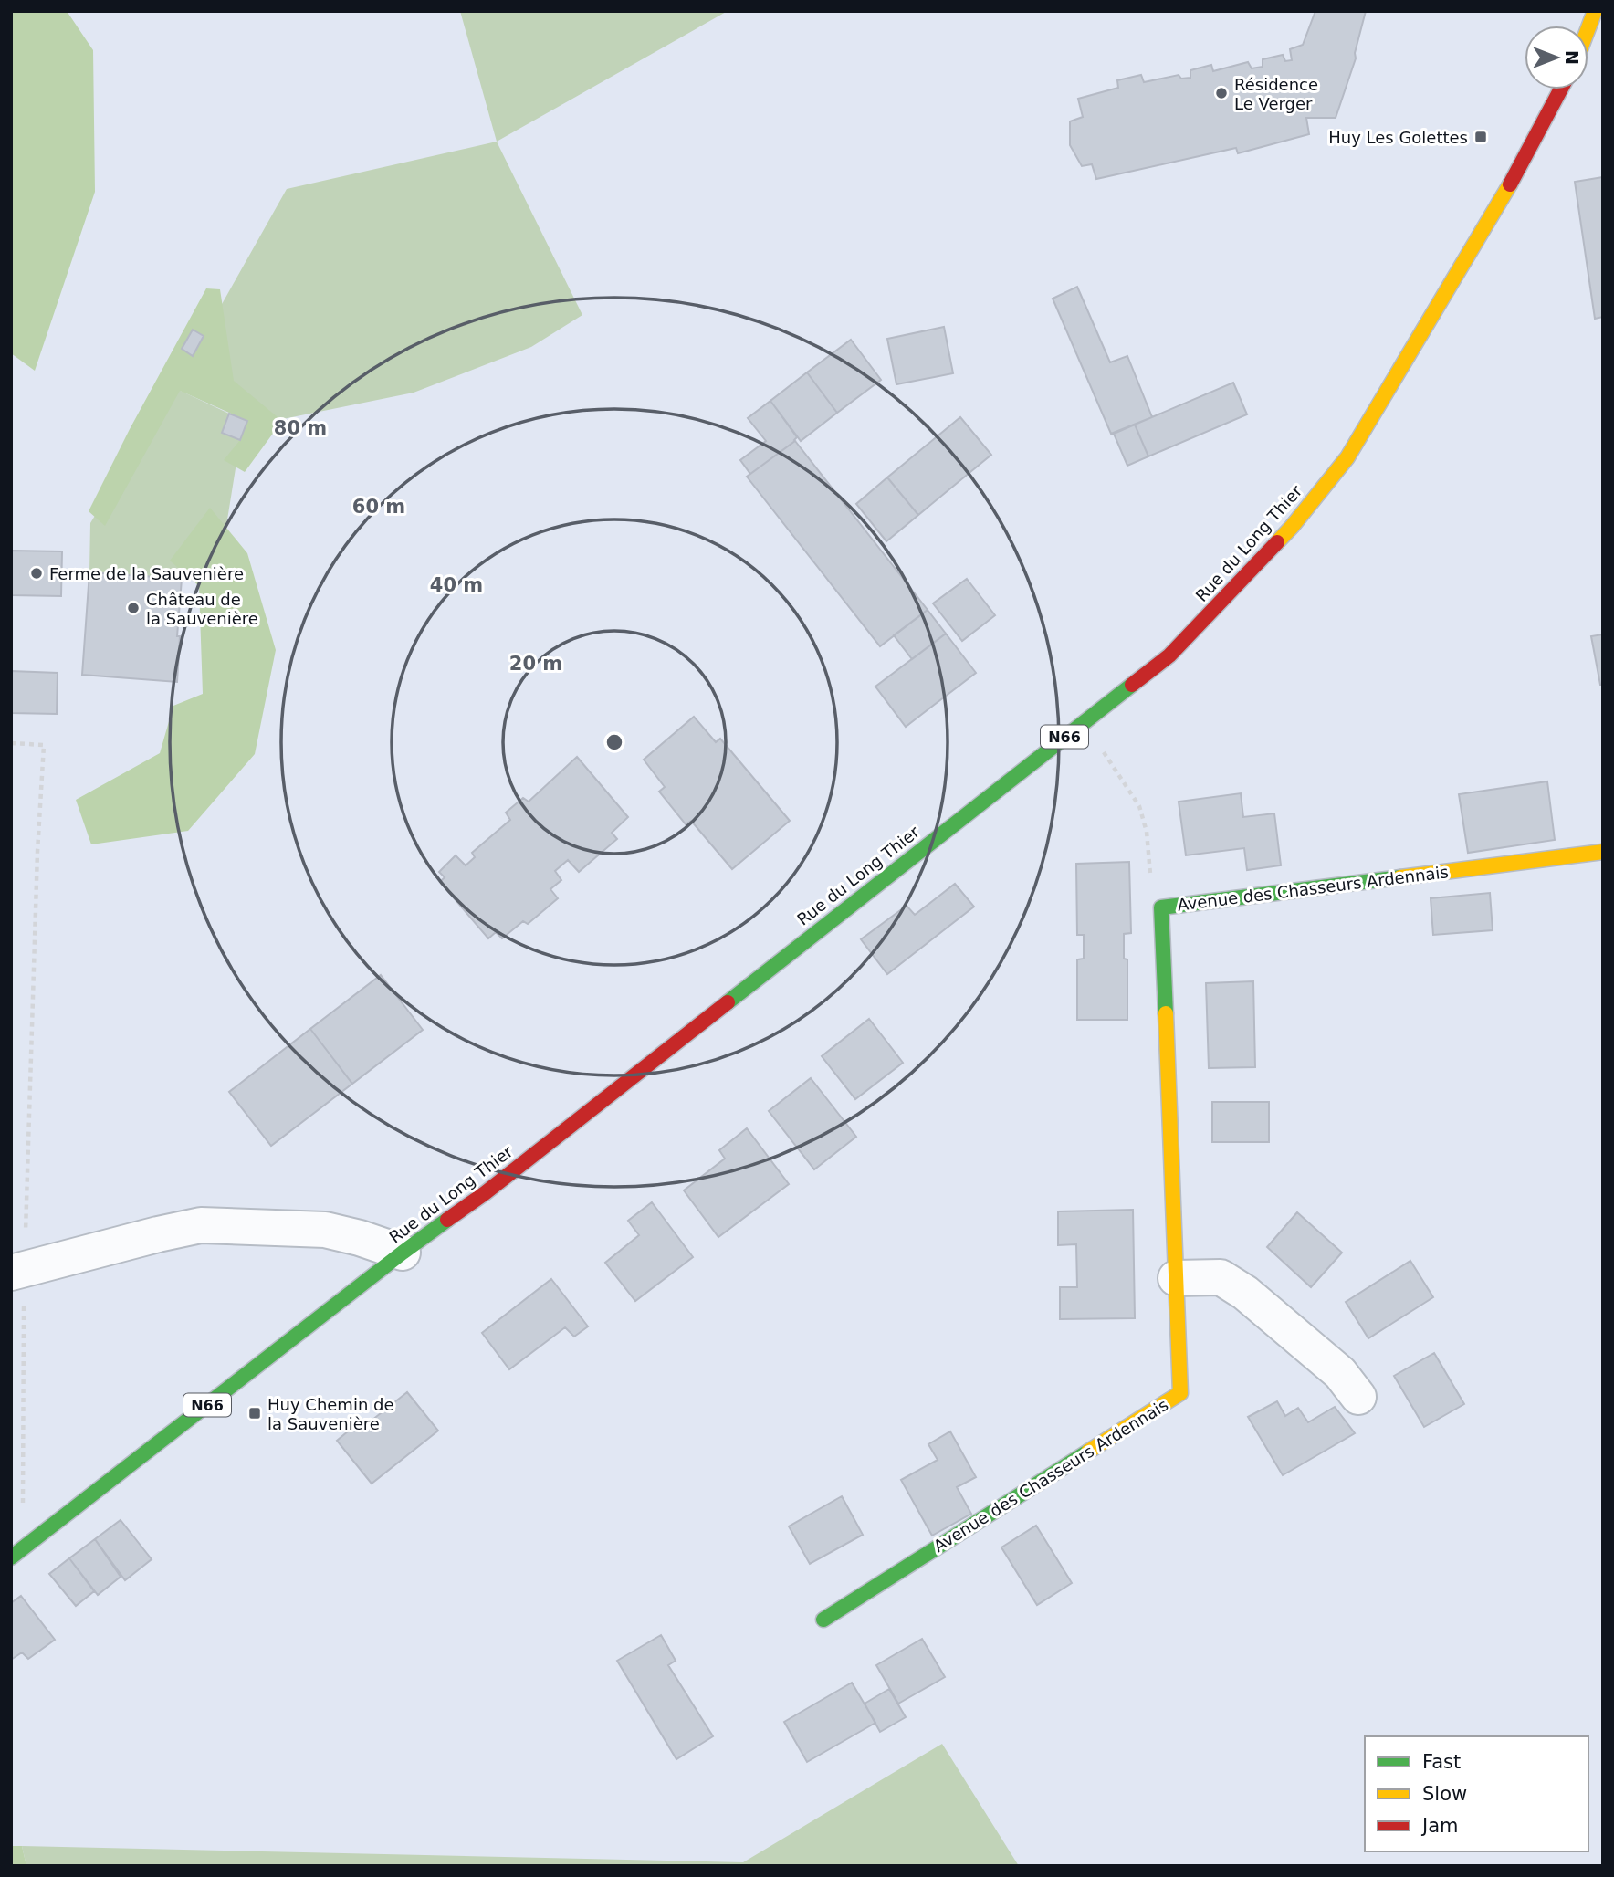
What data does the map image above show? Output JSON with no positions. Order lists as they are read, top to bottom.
{
  "streets": {
    "main road": ["Rue du Long Thier", "N66", "Avenue des Chasseurs Ardennais"]
  },
  "places": {
    "other": ["Résidence Le Verger", "Ferme de la Sauvenière", "Château de la Sauvenière"],
    "transit": ["Huy Les Golettes", "Huy Chemin de la Sauvenière"]
  },
  "legend": ["Fast", "Slow", "Jam"],
  "north": "right",
  "rings": [
    "80 m",
    "60 m",
    "40 m",
    "20 m"
  ]
}
